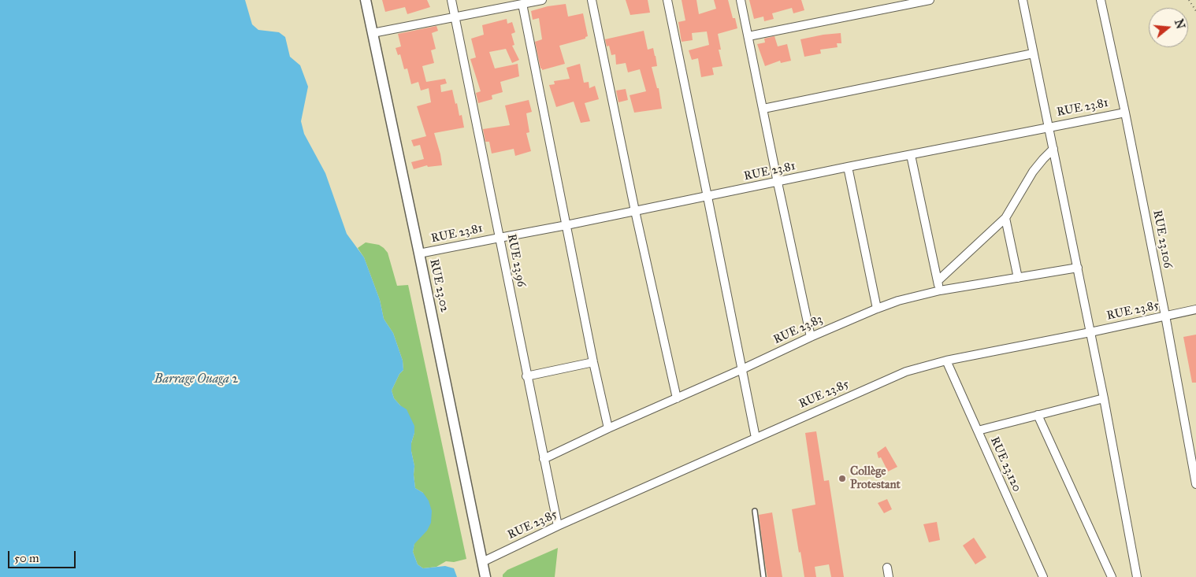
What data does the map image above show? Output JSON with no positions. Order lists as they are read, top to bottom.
{
  "streets": {
    "street": [
      "RUE 23.81",
      "RUE 23.106",
      "RUE 23.96",
      "RUE 23.02",
      "RUE 23.85",
      "RUE 23.83",
      "RUE 23.120"
    ]
  },
  "crossings": [
    ["RUE 23.81", "RUE 23.106"],
    ["RUE 23.81", "RUE 23.96"],
    ["RUE 23.81", "RUE 23.02"],
    ["RUE 23.106", "RUE 23.85"],
    ["RUE 23.96", "RUE 23.85"],
    ["RUE 23.96", "RUE 23.83"],
    ["RUE 23.02", "RUE 23.85"],
    ["RUE 23.85", "RUE 23.120"]
  ],
  "water": ["Barrage Ouaga 2"],
  "places": ["Collège Protestant"],
  "scale_bar": "50 m",
  "north": "right"
}
